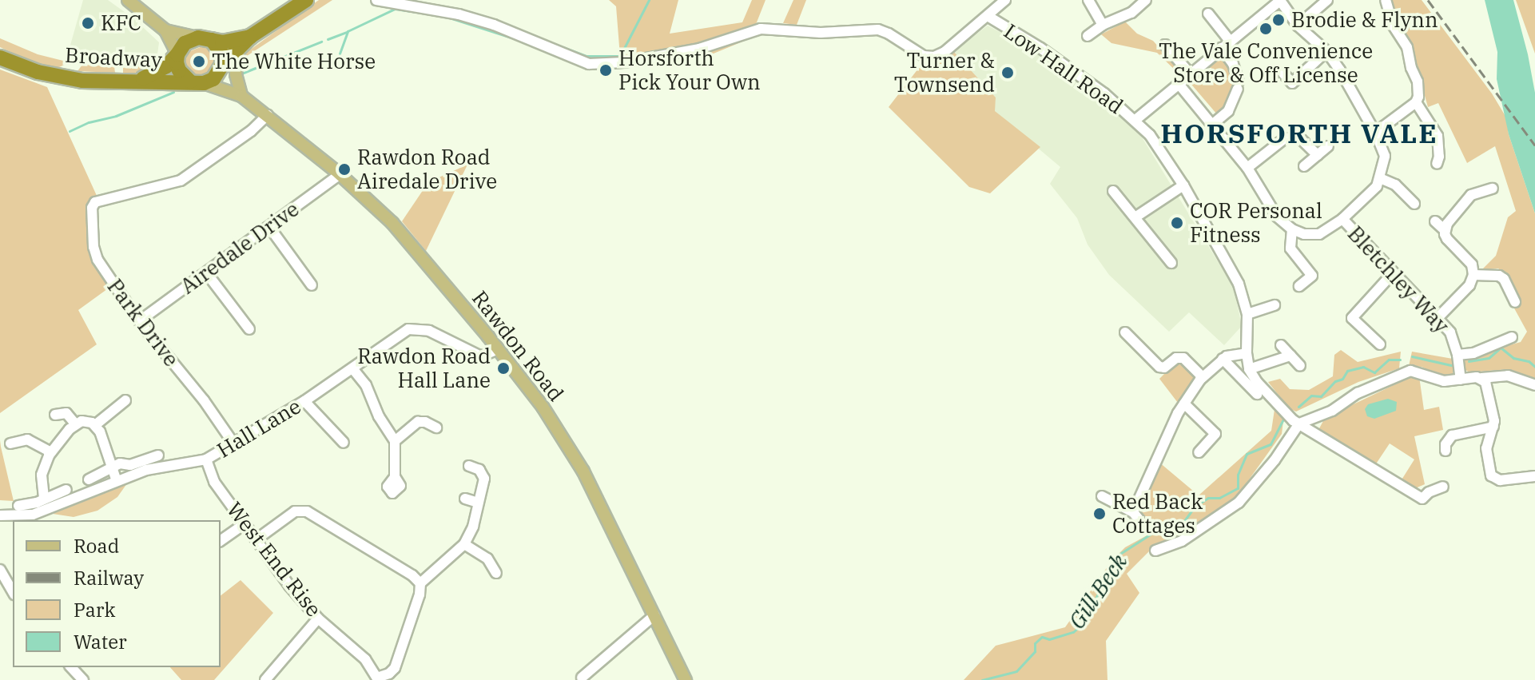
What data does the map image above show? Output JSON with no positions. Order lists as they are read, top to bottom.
{
  "streets": {
    "highway": ["Broadway"],
    "main road": ["Rawdon Road"],
    "street": [
      "Low Hall Road",
      "Airedale Drive",
      "Bletchley Way",
      "Park Drive",
      "Hall Lane",
      "West End Rise"
    ]
  },
  "crossings": [
    ["Broadway", "Rawdon Road"],
    ["Airedale Drive", "Park Drive"],
    ["Airedale Drive", "Rawdon Road"],
    ["Park Drive", "Rawdon Road"],
    ["Park Drive", "Hall Lane"],
    ["Rawdon Road", "Hall Lane"],
    ["Hall Lane", "West End Rise"]
  ],
  "districts": ["HORSFORTH VALE"],
  "water": ["Gill Beck"],
  "places": [
    "Brodie & Flynn",
    "KFC",
    "The Vale Convenience Store & Off License",
    "The White Horse",
    "Horsforth Pick Your Own",
    "Turner & Townsend",
    "Rawdon Road Airedale Drive",
    "COR Personal Fitness",
    "Rawdon Road Hall Lane",
    "Red Back Cottages"
  ],
  "legend": [
    "Road",
    "Railway",
    "Park",
    "Water"
  ]
}
